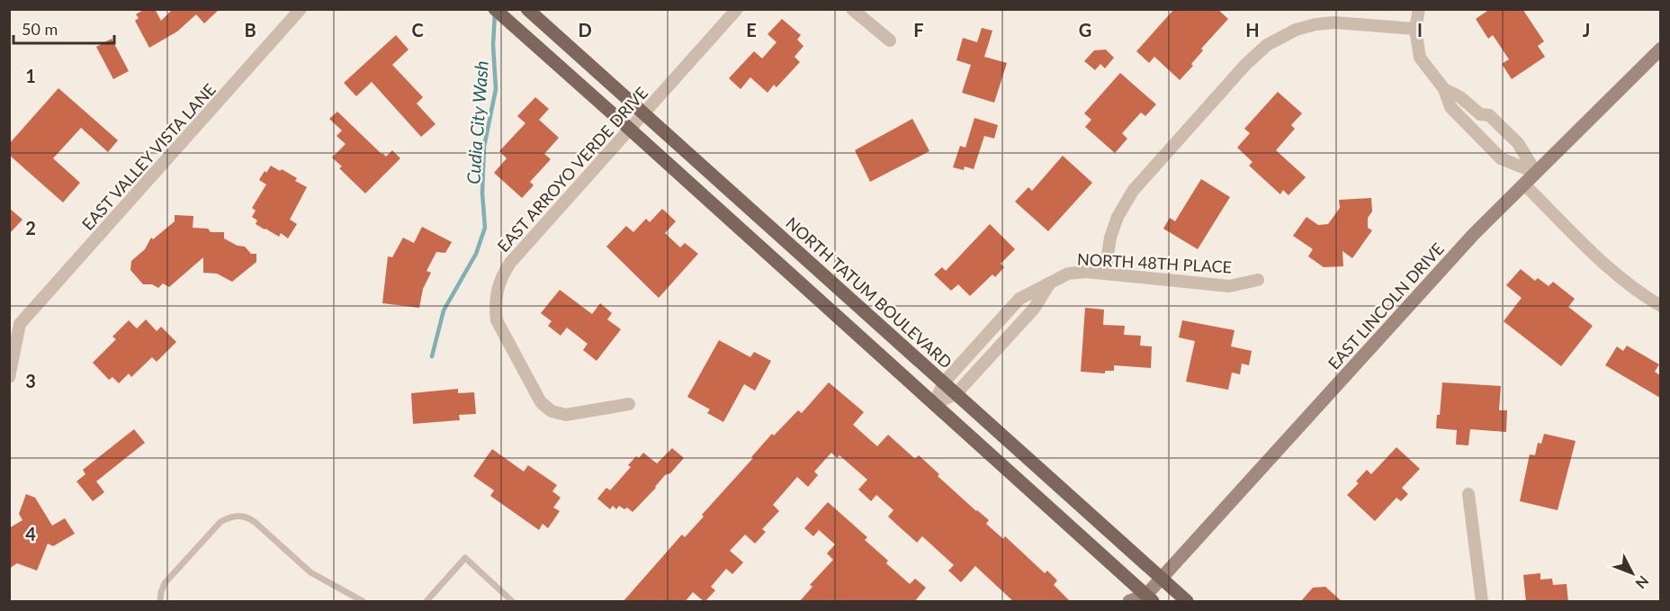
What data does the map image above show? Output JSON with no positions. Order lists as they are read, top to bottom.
{
  "streets": {
    "main road": ["NORTH TATUM BOULEVARD", "EAST LINCOLN DRIVE"],
    "street": ["EAST VALLEY VISTA LANE", "EAST ARROYO VERDE DRIVE", "NORTH 48TH PLACE"]
  },
  "crossings": [
    ["EAST ARROYO VERDE DRIVE", "NORTH TATUM BOULEVARD"],
    ["NORTH 48TH PLACE", "NORTH TATUM BOULEVARD"],
    ["NORTH TATUM BOULEVARD", "EAST LINCOLN DRIVE"]
  ],
  "water": ["Cudia City Wash"],
  "scale_bar": "50 m",
  "north": "bottom right",
  "grid": {
    "columns": [
      "B",
      "C",
      "D",
      "E",
      "F",
      "G",
      "H",
      "I",
      "J"
    ],
    "rows": [
      "1",
      "2",
      "3",
      "4"
    ]
  }
}
